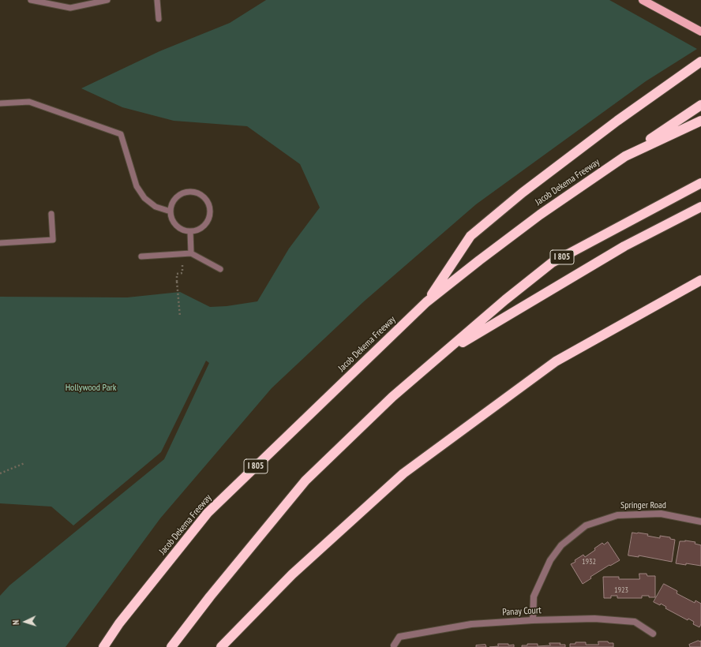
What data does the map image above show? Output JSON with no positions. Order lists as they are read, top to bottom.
{
  "streets": {
    "highway": ["Jacob Dekema Freeway", "I 805"],
    "street": ["Springer Road", "Panay Court"]
  },
  "crossings": [
    ["Springer Road", "Panay Court"]
  ],
  "parks": ["Hollywood Park"],
  "house_numbers": ["1932", "1923"],
  "north": "left"
}
